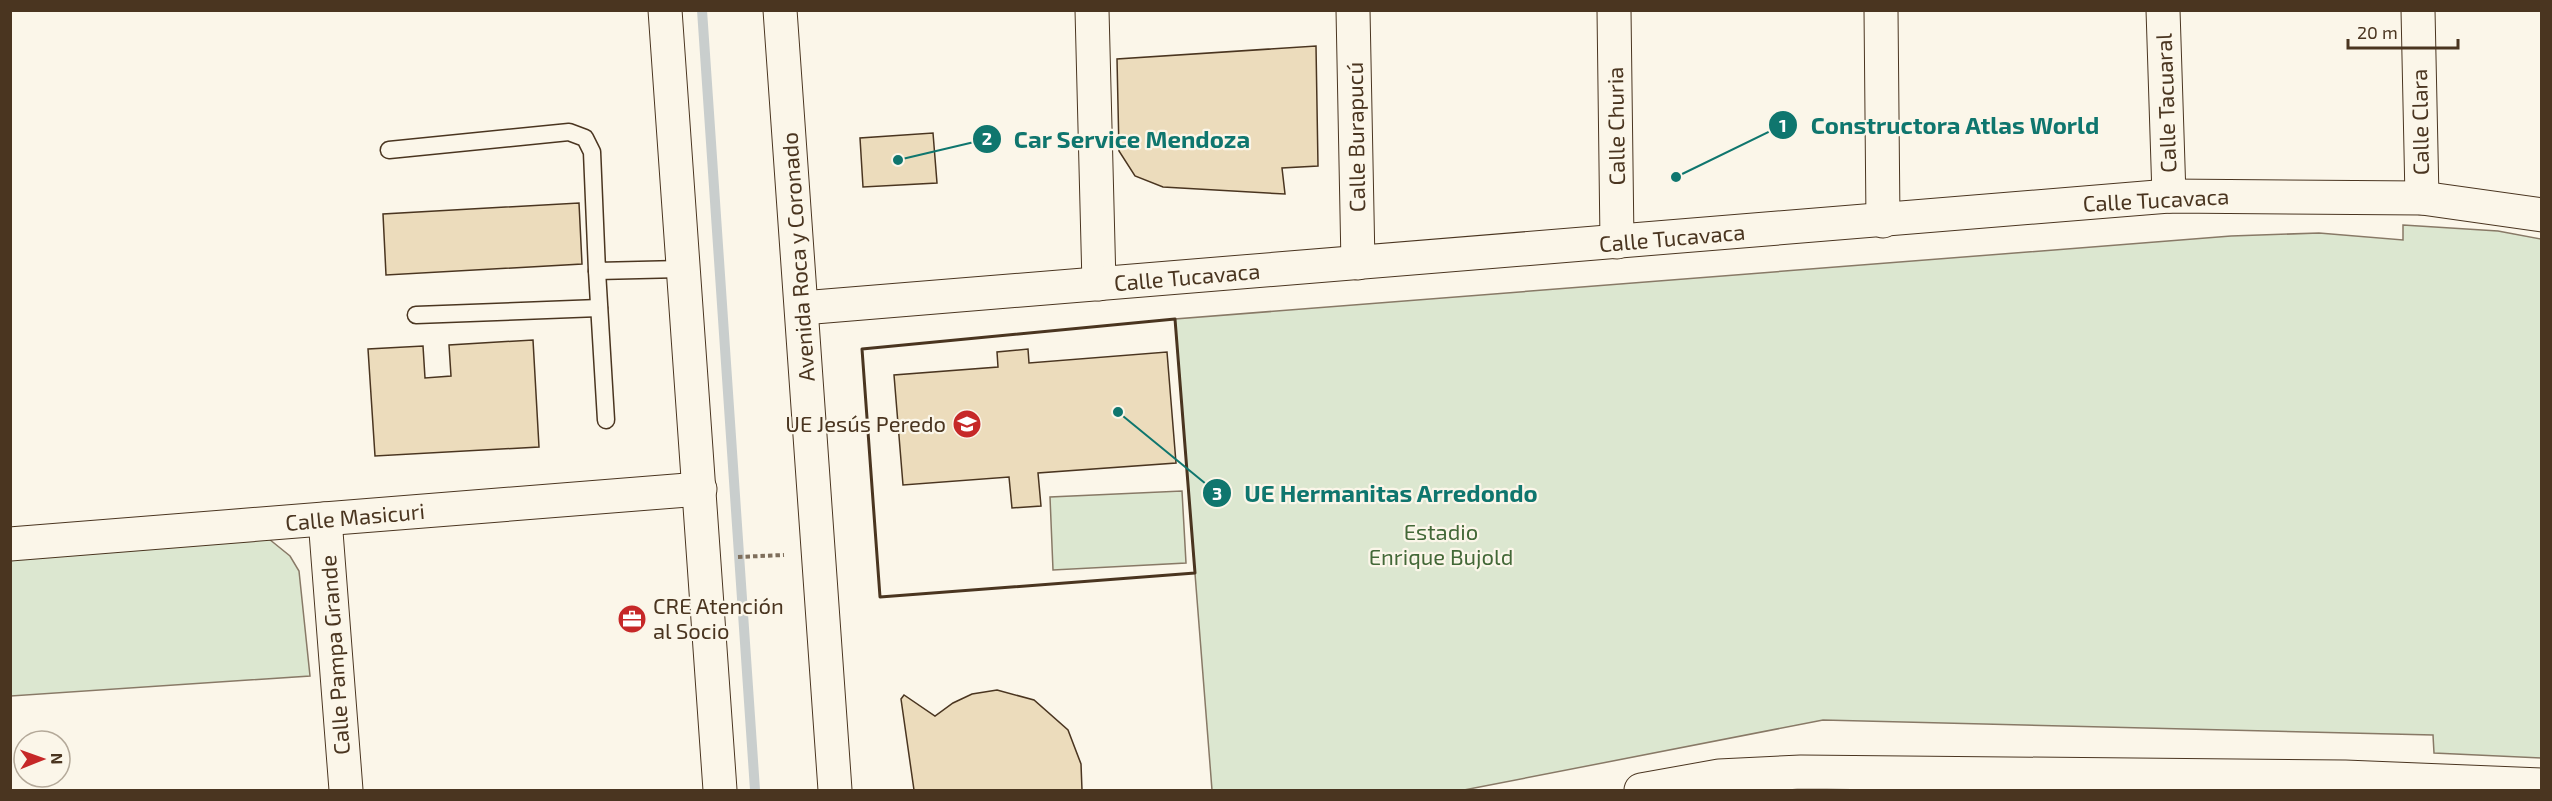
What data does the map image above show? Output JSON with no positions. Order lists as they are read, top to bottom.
{
  "streets": {
    "street": [
      "Calle Tacuaral",
      "Calle Clara",
      "Calle Churia",
      "Calle Burapucú",
      "Calle Tucavaca",
      "Avenida Roca y Coronado",
      "Calle Masicuri",
      "Calle Pampa Grande"
    ]
  },
  "crossings": [
    ["Calle Tacuaral", "Calle Tucavaca"],
    ["Calle Clara", "Calle Tucavaca"],
    ["Calle Churia", "Calle Tucavaca"],
    ["Calle Burapucú", "Calle Tucavaca"],
    ["Calle Tucavaca", "Avenida Roca y Coronado"],
    ["Calle Masicuri", "Calle Pampa Grande"]
  ],
  "parks": ["Estadio Enrique Bujold"],
  "places": {
    "other": ["Car Service Mendoza", "Constructora Atlas World", "UE Hermanitas Arredondo"],
    "school or university": ["UE Jesús Peredo"],
    "office": ["CRE Atención al Socio"]
  },
  "scale_bar": "20 m",
  "north": "right"
}
